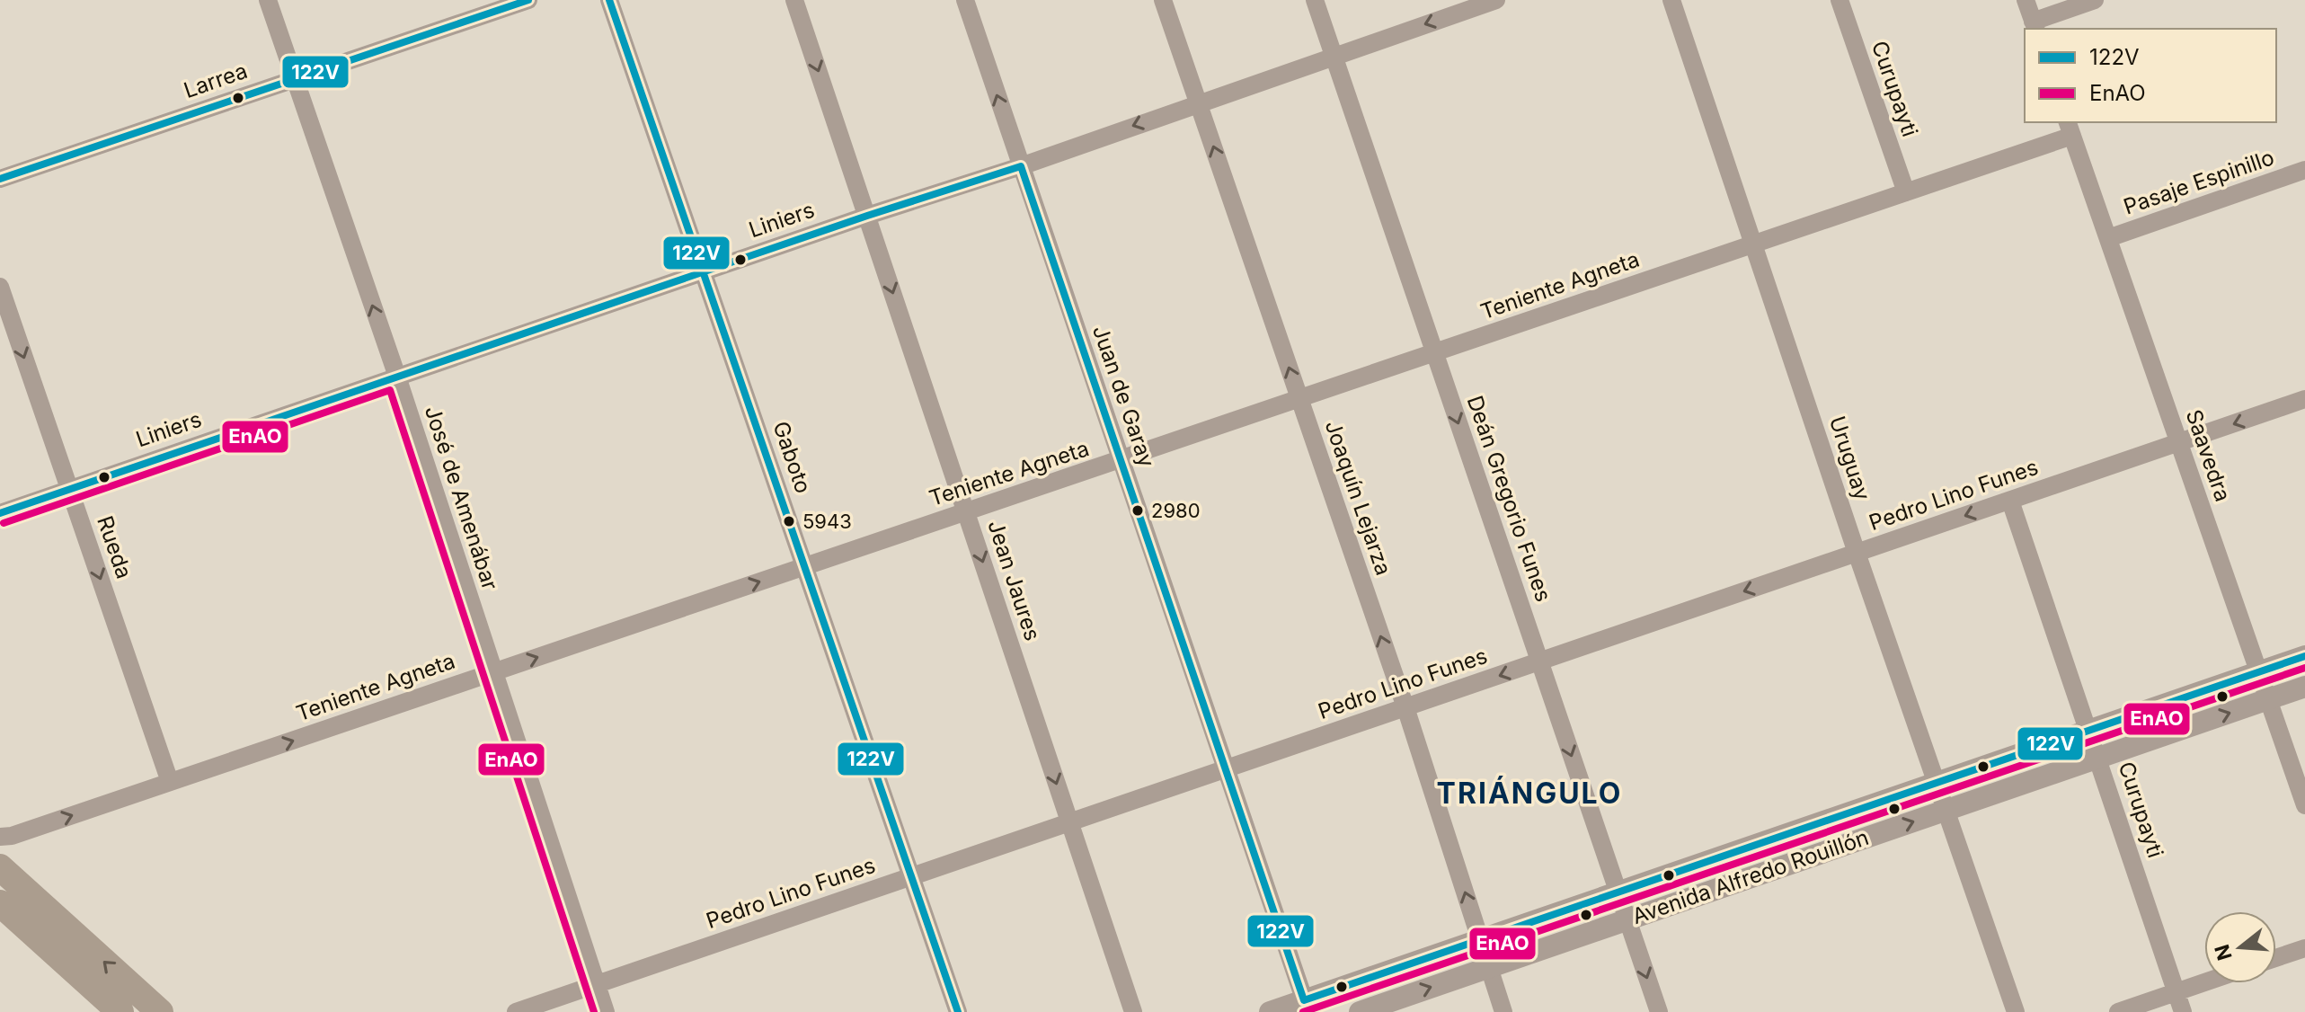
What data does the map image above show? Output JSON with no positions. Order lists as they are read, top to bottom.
{
  "streets": {
    "street": [
      "Larrea",
      "Curupayti",
      "Pasaje Espinillo",
      "Liniers",
      "Teniente Agneta",
      "Juan de Garay",
      "Saavedra",
      "Gaboto",
      "Uruguay",
      "Pedro Lino Funes",
      "José de Amenábar",
      "Joaquín Lejarza",
      "Deán Gregorio Funes",
      "Rueda",
      "Jean Jaures",
      "Avenida Alfredo Rouillón"
    ]
  },
  "crossings": [
    ["Larrea", "José de Amenábar"],
    ["Curupayti", "Teniente Agneta"],
    ["Curupayti", "Pedro Lino Funes"],
    ["Curupayti", "Avenida Alfredo Rouillón"],
    ["Pasaje Espinillo", "Saavedra"],
    ["Liniers", "Juan de Garay"],
    ["Liniers", "Gaboto"],
    ["Liniers", "José de Amenábar"],
    ["Liniers", "Joaquín Lejarza"],
    ["Liniers", "Deán Gregorio Funes"],
    ["Liniers", "Rueda"],
    ["Liniers", "Jean Jaures"],
    ["Teniente Agneta", "Juan de Garay"],
    ["Teniente Agneta", "Saavedra"],
    ["Teniente Agneta", "Gaboto"],
    ["Teniente Agneta", "Uruguay"],
    ["Teniente Agneta", "José de Amenábar"],
    ["Teniente Agneta", "Joaquín Lejarza"],
    ["Teniente Agneta", "Deán Gregorio Funes"],
    ["Teniente Agneta", "Rueda"],
    ["Teniente Agneta", "Jean Jaures"],
    ["Juan de Garay", "Pedro Lino Funes"],
    ["Juan de Garay", "Avenida Alfredo Rouillón"],
    ["Saavedra", "Pedro Lino Funes"],
    ["Saavedra", "Avenida Alfredo Rouillón"],
    ["Gaboto", "Pedro Lino Funes"],
    ["Uruguay", "Pedro Lino Funes"],
    ["Uruguay", "Avenida Alfredo Rouillón"],
    ["Pedro Lino Funes", "José de Amenábar"],
    ["Pedro Lino Funes", "Joaquín Lejarza"],
    ["Pedro Lino Funes", "Deán Gregorio Funes"],
    ["Pedro Lino Funes", "Jean Jaures"],
    ["Joaquín Lejarza", "Avenida Alfredo Rouillón"],
    ["Deán Gregorio Funes", "Avenida Alfredo Rouillón"]
  ],
  "one_way": [
    "Teniente Agneta",
    "Pedro Lino Funes",
    "Joaquín Lejarza",
    "Deán Gregorio Funes",
    "Rueda",
    "Jean Jaures"
  ],
  "districts": ["TRIÁNGULO"],
  "places": ["2980", "5943"],
  "lines": ["transit line 122V", "transit line EnAO"],
  "legend": ["122V", "EnAO"],
  "north": "left"
}
